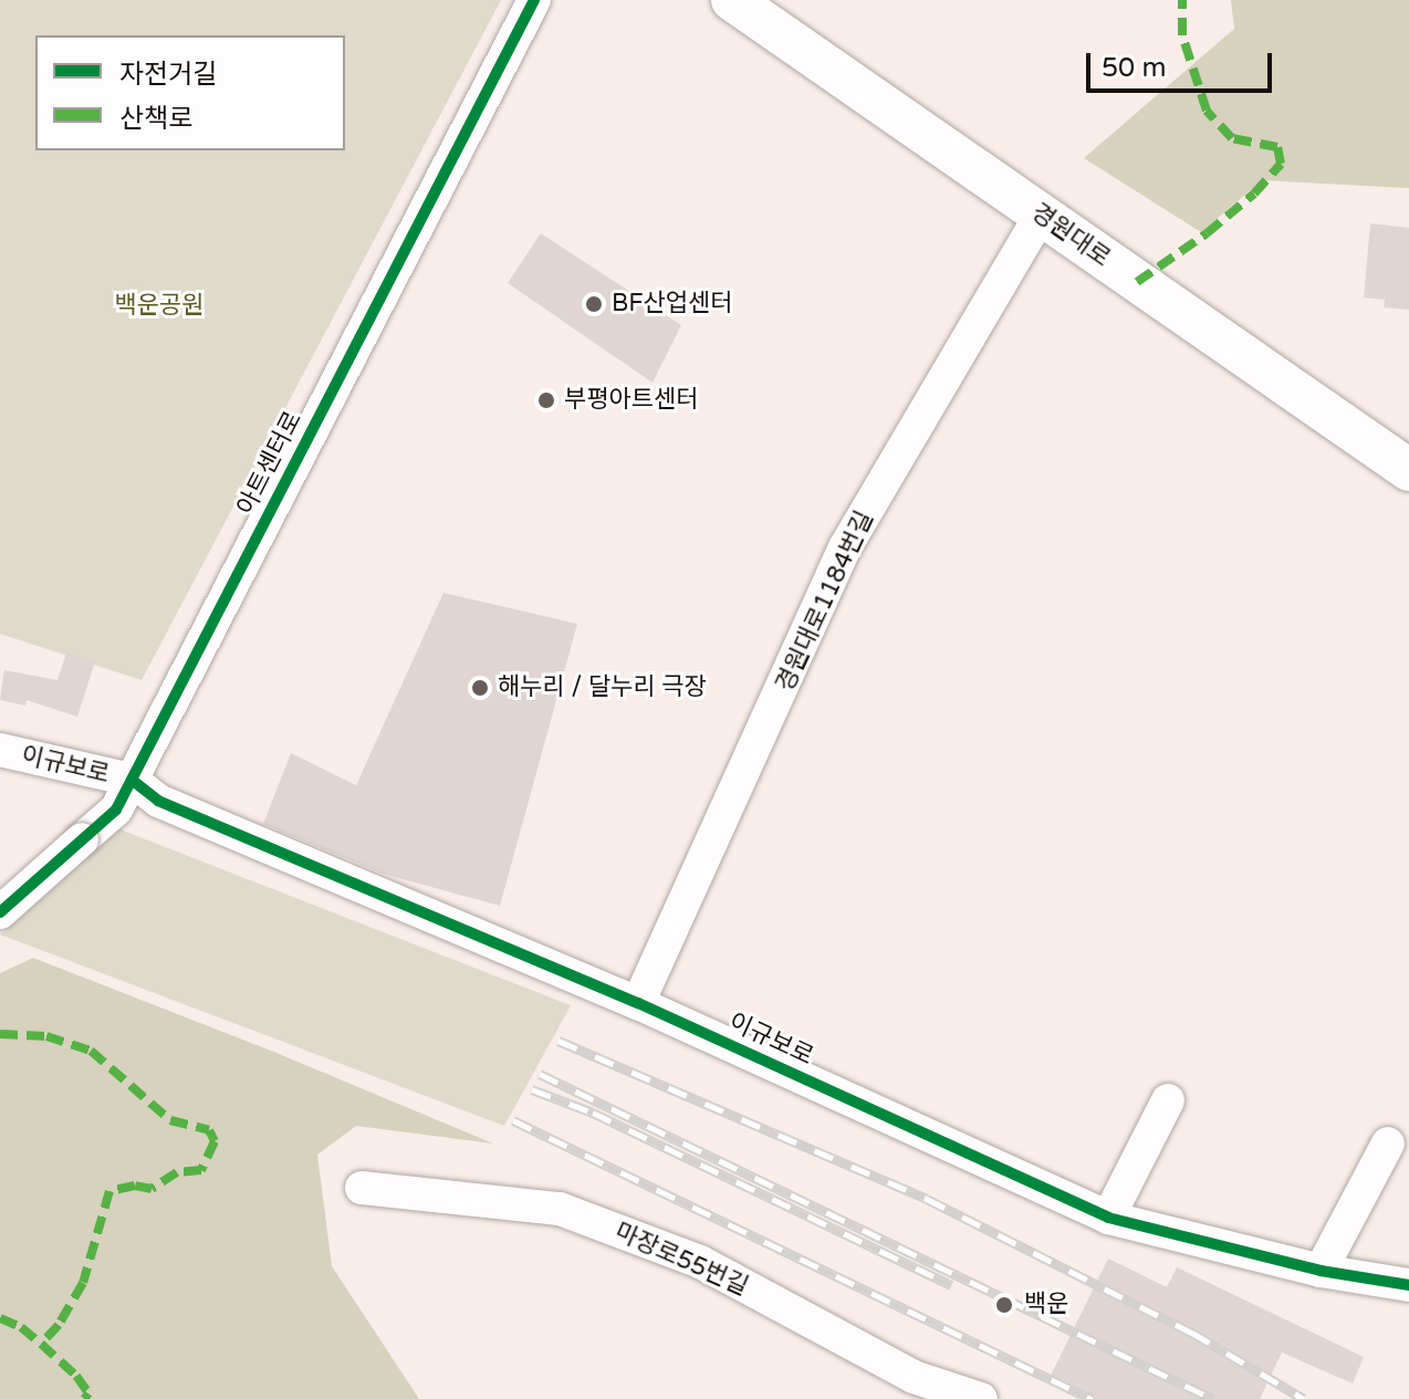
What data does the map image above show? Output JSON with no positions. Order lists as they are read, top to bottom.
{
  "streets": {
    "main road": ["경원대로"],
    "street": [
      "아트센터로",
      "경원대로1184번길",
      "이규보로",
      "마장로55번길"
    ]
  },
  "crossings": [
    ["경원대로", "경원대로1184번길"],
    ["아트센터로", "이규보로"],
    ["경원대로1184번길", "이규보로"]
  ],
  "parks": ["백운공원"],
  "places": [
    "BF산업센터",
    "부평아트센터",
    "해누리 / 달누리 극장",
    "백운"
  ],
  "legend": ["자전거길", "산책로"],
  "scale_bar": "50 m"
}
